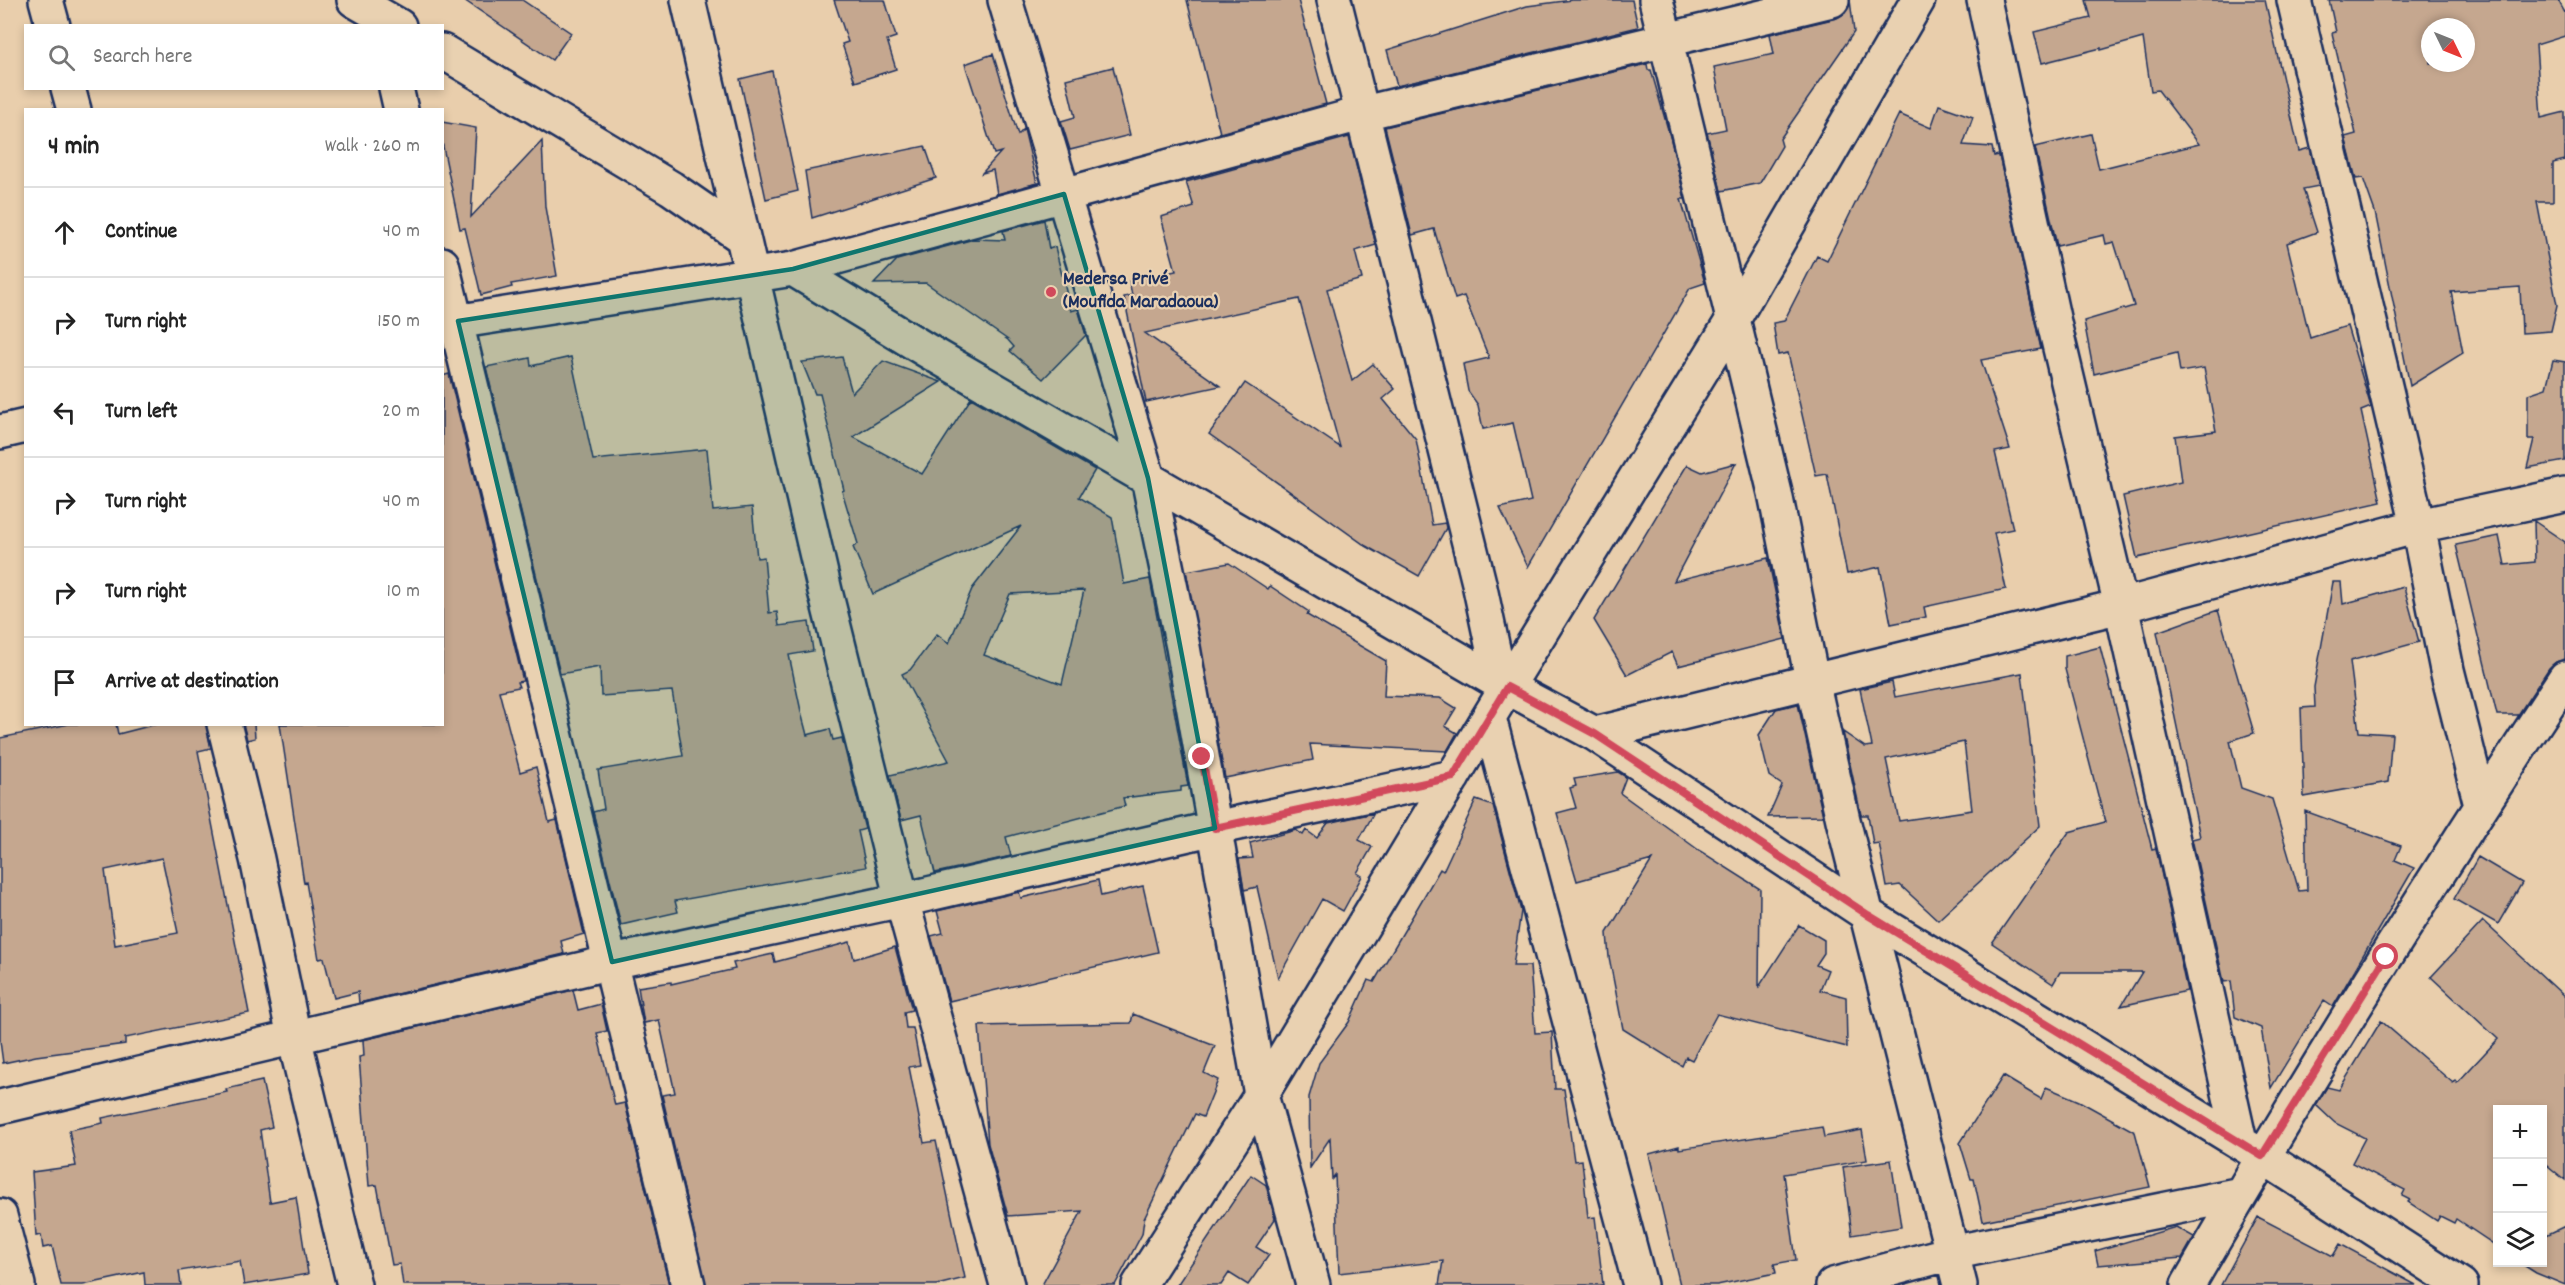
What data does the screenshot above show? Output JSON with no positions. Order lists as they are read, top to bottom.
{
  "places": ["Medersa Privé (Moufida Maradaoua)"],
  "north": "bottom right",
  "page": {
    "search": "Search here",
    "heading": ["4 min", "Walk · 260 m"],
    "list": [
      ["Continue", "40 m"],
      ["Turn right", "150 m"],
      ["Turn left", "20 m"],
      ["Turn right", "40 m"],
      ["Turn right", "10 m"],
      "Arrive at destination"
    ],
    "map_buttons": ["+", "−"]
  }
}
